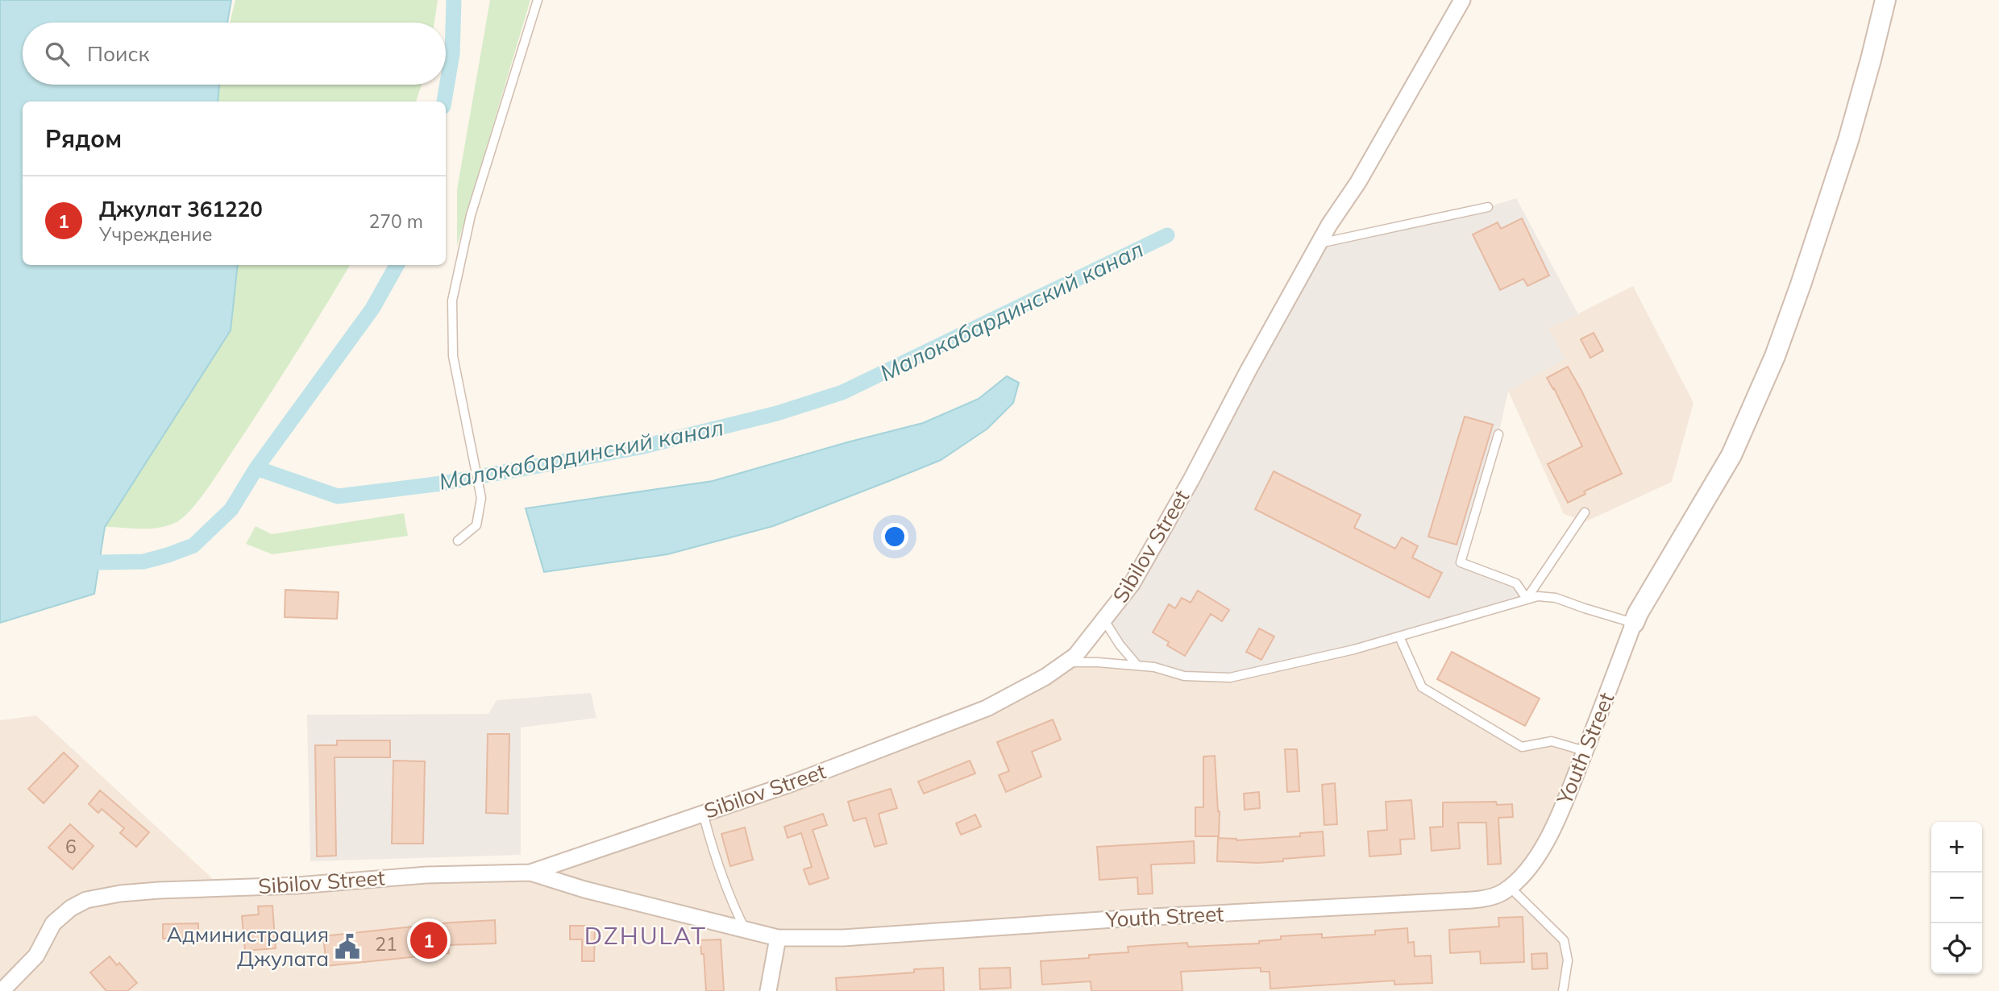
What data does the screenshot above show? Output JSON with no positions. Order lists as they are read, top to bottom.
{
  "streets": {
    "street": ["Sibilov Street", "Youth Street"]
  },
  "crossings": [
    ["Sibilov Street", "Youth Street"]
  ],
  "districts": ["DZHULAT"],
  "water": ["Малокабардинский канал"],
  "places": {
    "public building": ["Администрация Джулата"]
  },
  "house_numbers": ["6", "21"],
  "page": {
    "search": "Поиск",
    "heading": "Рядом",
    "list": [
      {
        "mark": "1",
        "name": "Джулат 361220",
        "note": "Учреждение",
        "value": "270 m"
      }
    ],
    "map_buttons": ["+", "−"],
    "pins": "1"
  }
}
